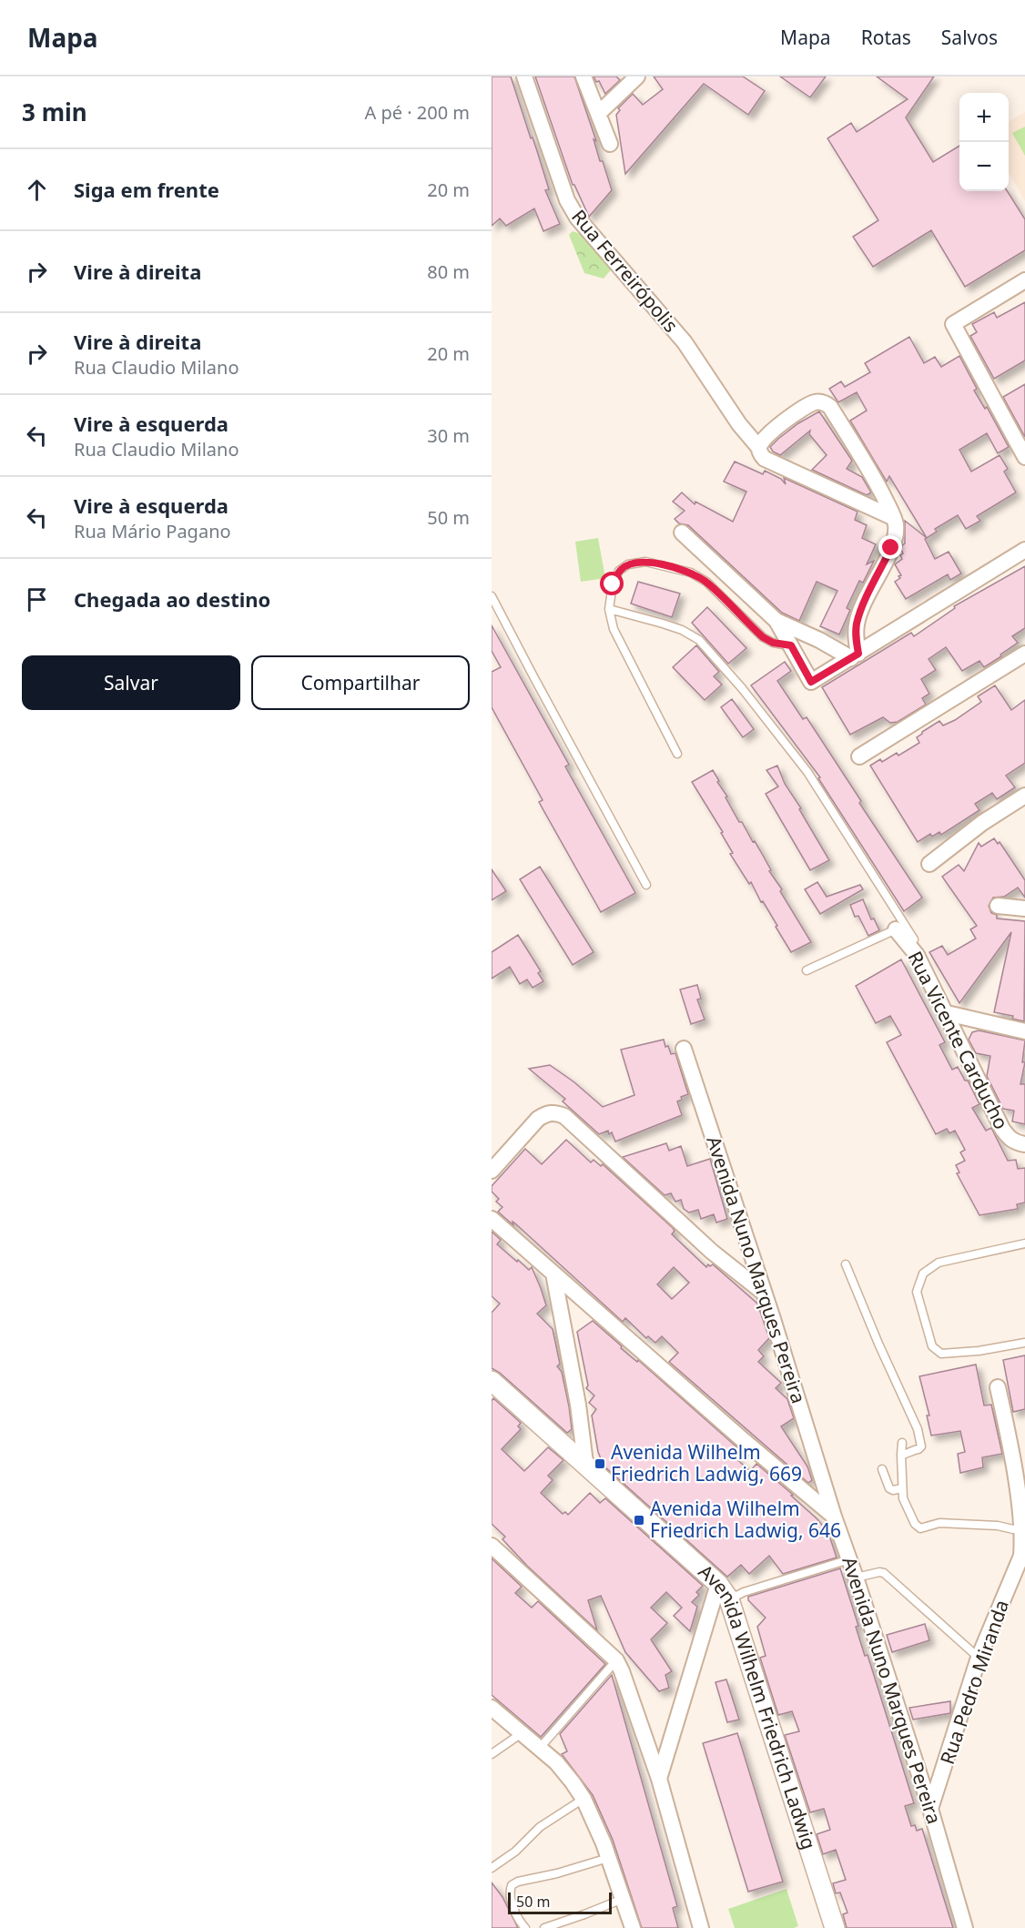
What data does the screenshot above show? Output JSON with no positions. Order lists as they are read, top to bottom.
{
  "streets": {
    "street": [
      "Rua Ferreirópolis",
      "Rua Vicente Carducho",
      "Avenida Nuno Marques Pereira",
      "Rua Pedro Miranda",
      "Avenida Wilhelm Friedrich Ladwig"
    ]
  },
  "crossings": [
    ["Avenida Nuno Marques Pereira", "Rua Pedro Miranda"]
  ],
  "places": {
    "transit": ["Avenida Wilhelm Friedrich Ladwig, 669", "Avenida Wilhelm Friedrich Ladwig, 646"]
  },
  "scale_bar": "50 m",
  "page": {
    "header": "Mapa",
    "nav": ["Mapa", "Rotas", "Salvos"],
    "heading": ["3 min", "A pé · 200 m"],
    "map_buttons": ["+", "−"],
    "list": [
      ["Siga em frente", "20 m"],
      ["Vire à direita", "80 m"],
      ["Vire à direita", "Rua Claudio Milano", "20 m"],
      ["Vire à esquerda", "Rua Claudio Milano", "30 m"],
      ["Vire à esquerda", "Rua Mário Pagano", "50 m"],
      "Chegada ao destino"
    ],
    "buttons": ["Salvar", "Compartilhar"],
    "scale": "50 m"
  }
}
